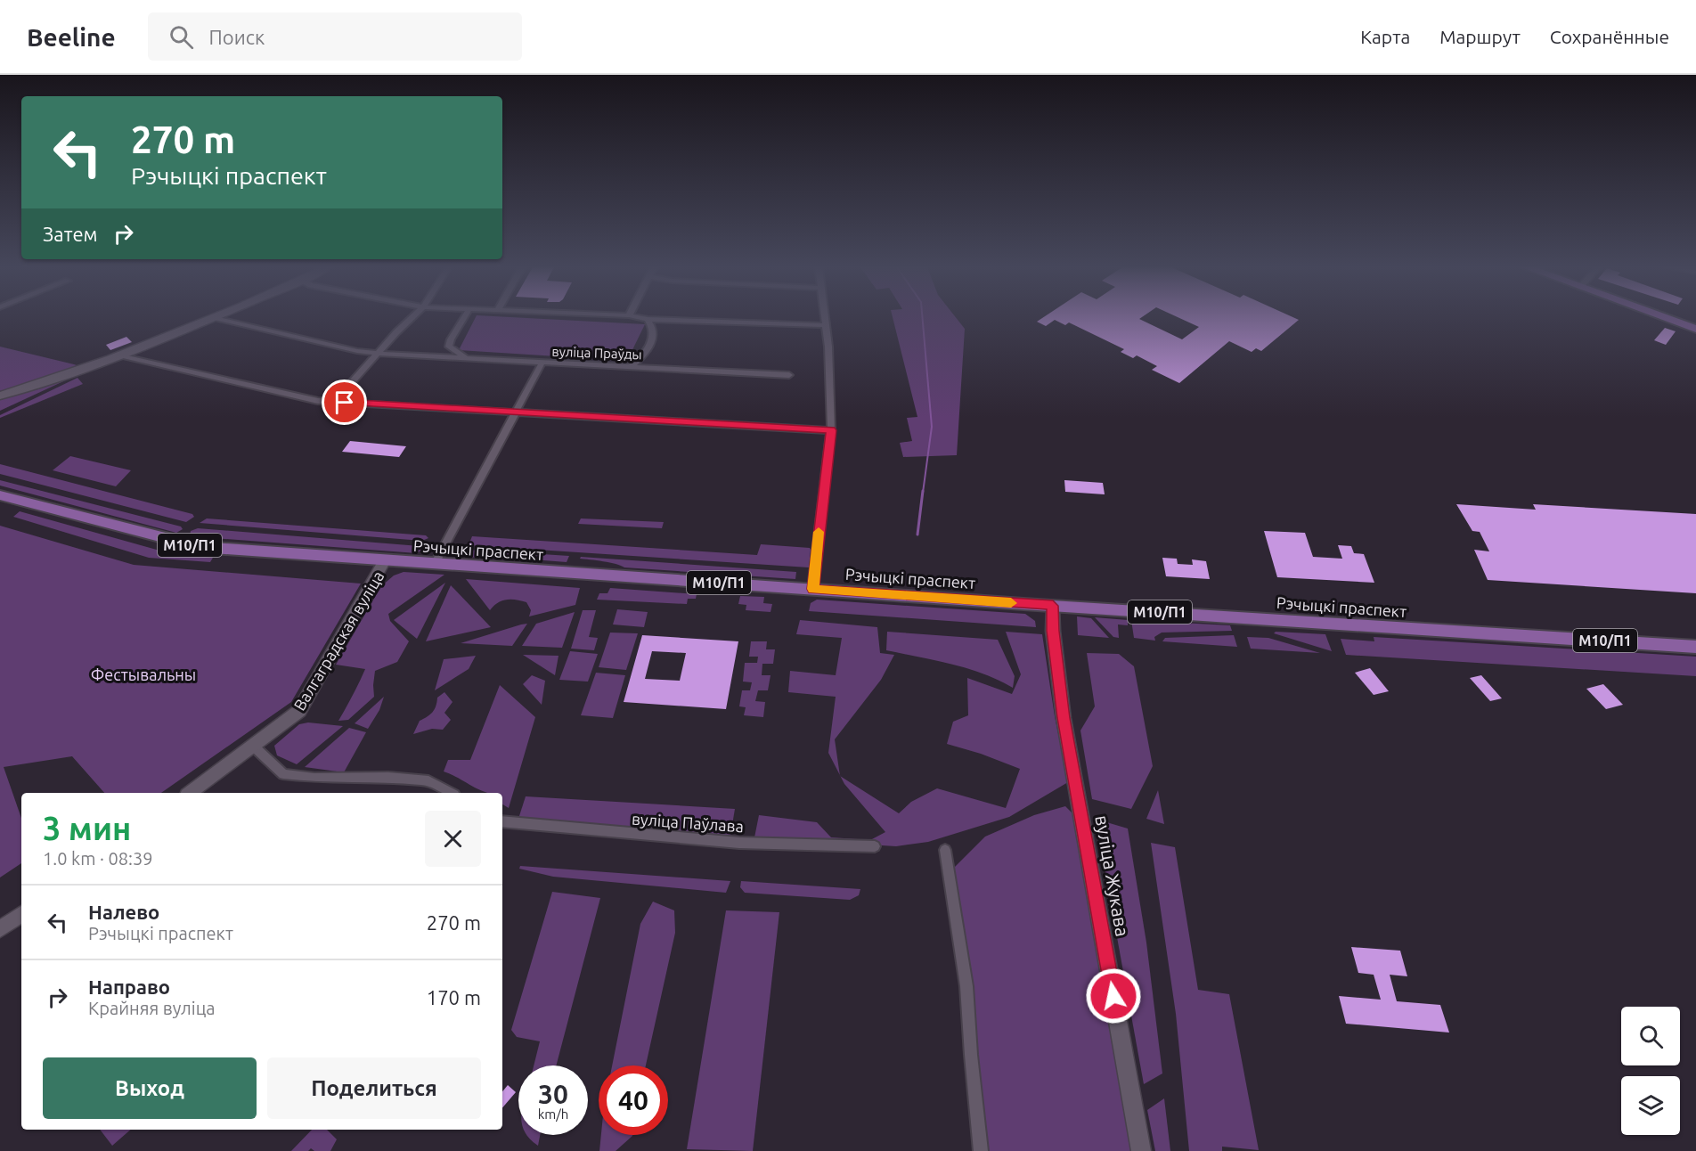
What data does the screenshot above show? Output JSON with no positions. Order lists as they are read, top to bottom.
{
  "streets": {
    "main road": ["М10/П1", "Рэчыцкі праспект"],
    "street": [
      "вуліца Праўды",
      "Валгаградская вуліца",
      "вуліца Паўлава",
      "вуліца Жукава"
    ]
  },
  "crossings": [
    ["Рэчыцкі праспект", "Валгаградская вуліца"],
    ["Рэчыцкі праспект", "вуліца Жукава"]
  ],
  "parks": ["Фестывальны"],
  "page": {
    "header": "Beeline",
    "search": "Поиск",
    "nav": ["Карта", "Маршрут", "Сохранённые"],
    "turn": ["270 m", "Рэчыцкі праспект"],
    "then": "Затем",
    "heading": ["3 мин", "1.0 km · 08:39"],
    "list": [
      {
        "name": "Налево",
        "note": "Рэчыцкі праспект",
        "value": "270 m"
      },
      {
        "name": "Направо",
        "note": "Крайняя вуліца",
        "value": "170 m"
      }
    ],
    "buttons": ["Выход", "Поделиться"],
    "speed": "30 km/h",
    "limit": "40"
  }
}
